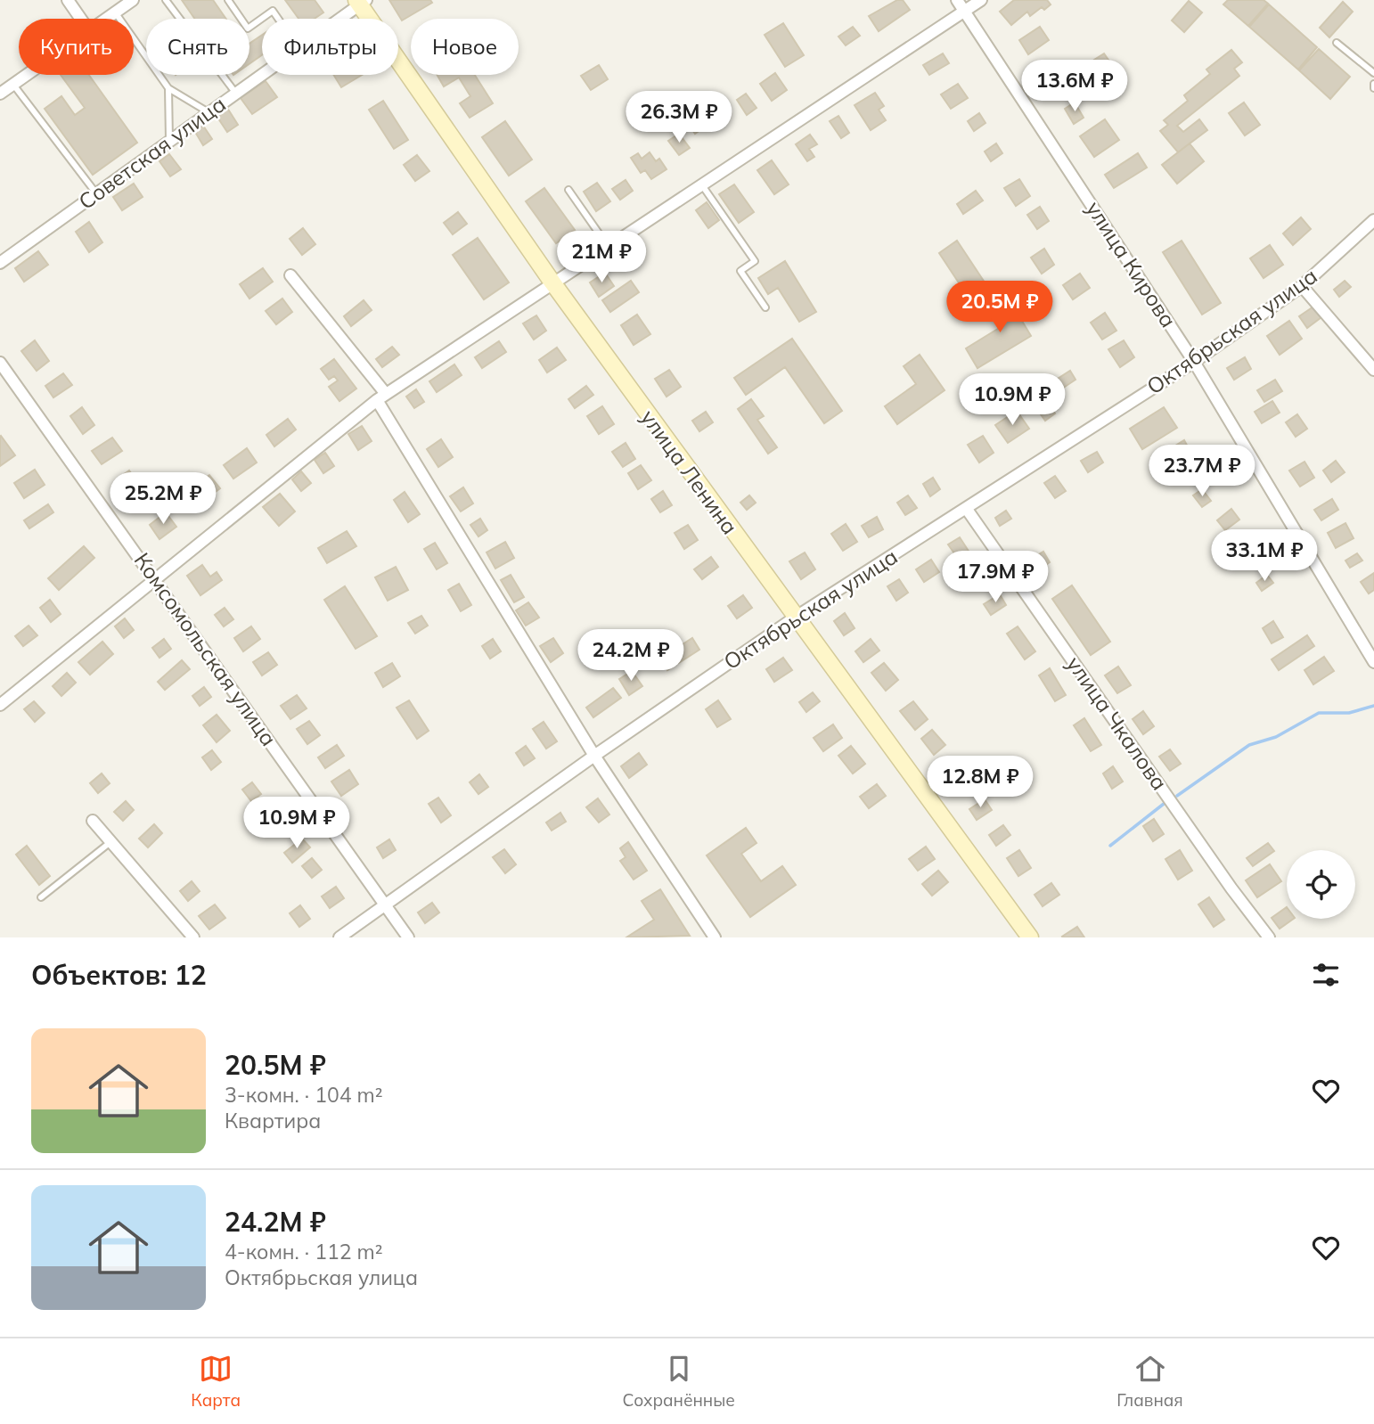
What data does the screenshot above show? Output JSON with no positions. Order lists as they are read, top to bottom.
{
  "streets": {
    "main road": ["улица Ленина"],
    "street": [
      "Советская улица",
      "улица Кирова",
      "Октябрьская улица",
      "Комсомольская улица",
      "улица Чкалова"
    ]
  },
  "crossings": [
    ["Советская улица", "улица Ленина"],
    ["улица Кирова", "Октябрьская улица"],
    ["Октябрьская улица", "улица Ленина"],
    ["Октябрьская улица", "Комсомольская улица"],
    ["Октябрьская улица", "улица Чкалова"]
  ],
  "page": {
    "chip": [
      "Купить",
      "Снять",
      "Фильтры",
      "Новое"
    ],
    "price": [
      "13.6M ₽",
      "26.3M ₽",
      "21M ₽",
      "20.5M ₽",
      "10.9M ₽",
      "23.7M ₽",
      "25.2M ₽",
      "33.1M ₽",
      "17.9M ₽",
      "24.2M ₽",
      "12.8M ₽",
      "10.9M ₽"
    ],
    "heading": "Объектов: 12",
    "list": [
      {
        "name": "20.5M ₽",
        "note": "3-комн. · 104 m² · Квартира"
      },
      {
        "name": "24.2M ₽",
        "note": "4-комн. · 112 m² · Октябрьская улица"
      }
    ],
    "tabs": ["Карта", "Сохранённые", "Главная"]
  }
}
